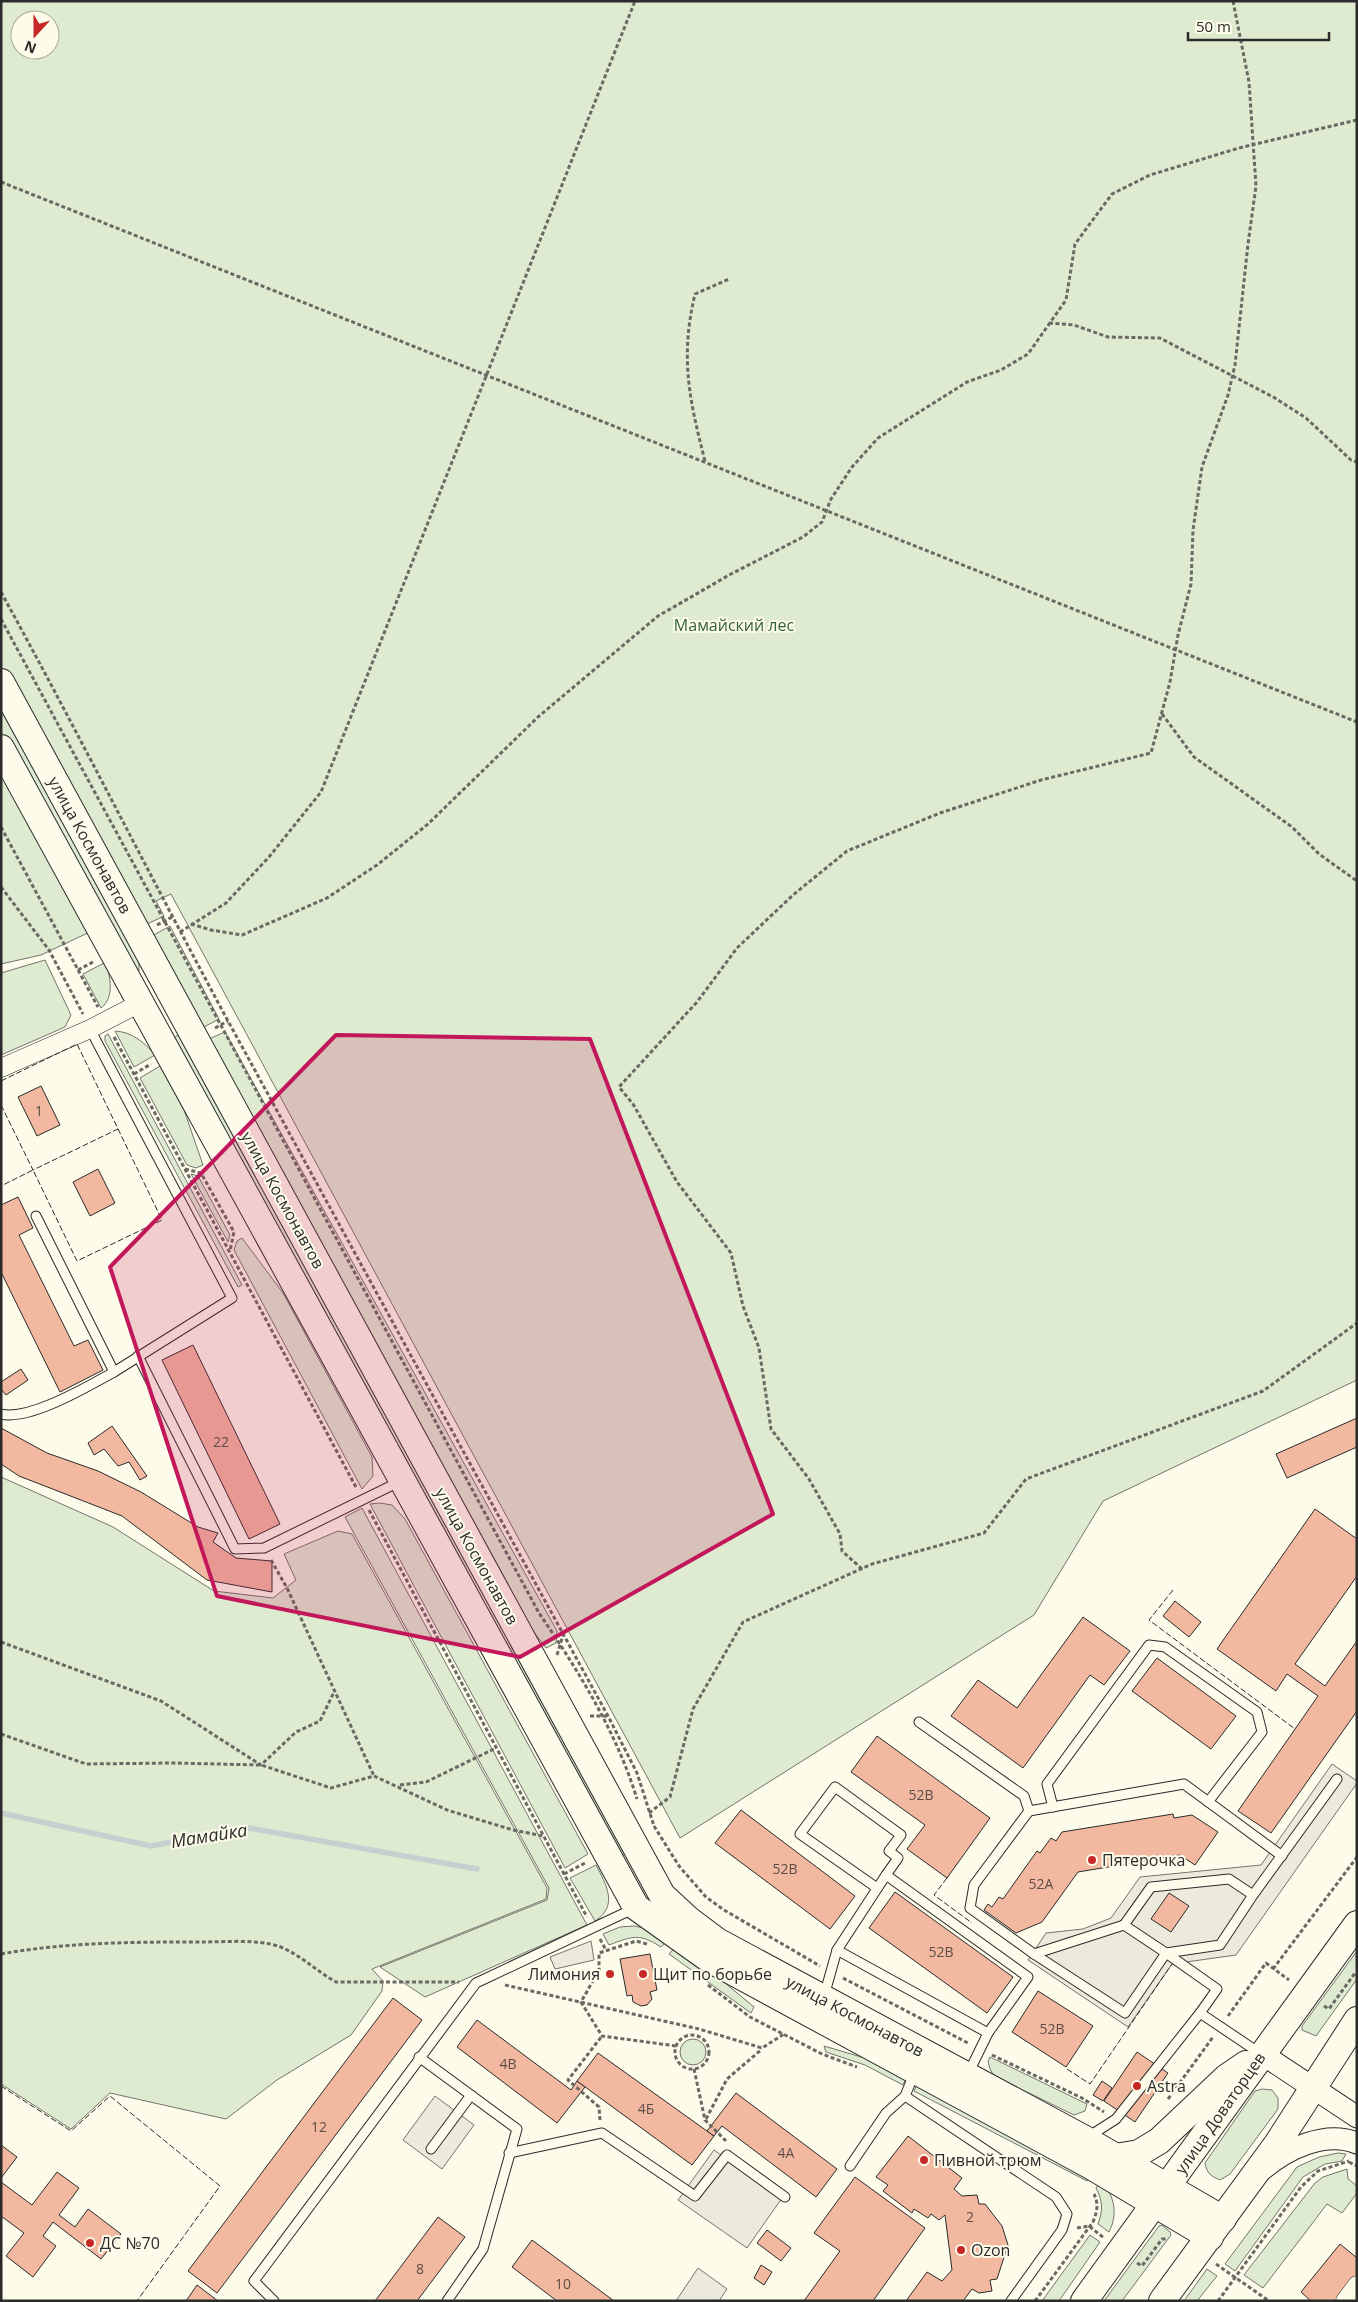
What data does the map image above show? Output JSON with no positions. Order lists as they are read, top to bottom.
{
  "streets": {
    "main road": ["улица Космонавтов", "улица Доваторцев"]
  },
  "water": ["Мамайка"],
  "parks": ["Мамайский лес"],
  "places": [
    "Пятерочка",
    "Лимония",
    "Щит по борьбе",
    "Astra",
    "Пивной трюм",
    "ДС №70",
    "Ozon"
  ],
  "house_numbers": [
    "1",
    "22",
    "52В",
    "52В",
    "52А",
    "52В",
    "52В",
    "4В",
    "4Б",
    "12",
    "4А",
    "2",
    "8",
    "10"
  ],
  "scale_bar": "50 m",
  "north": "bottom"
}
